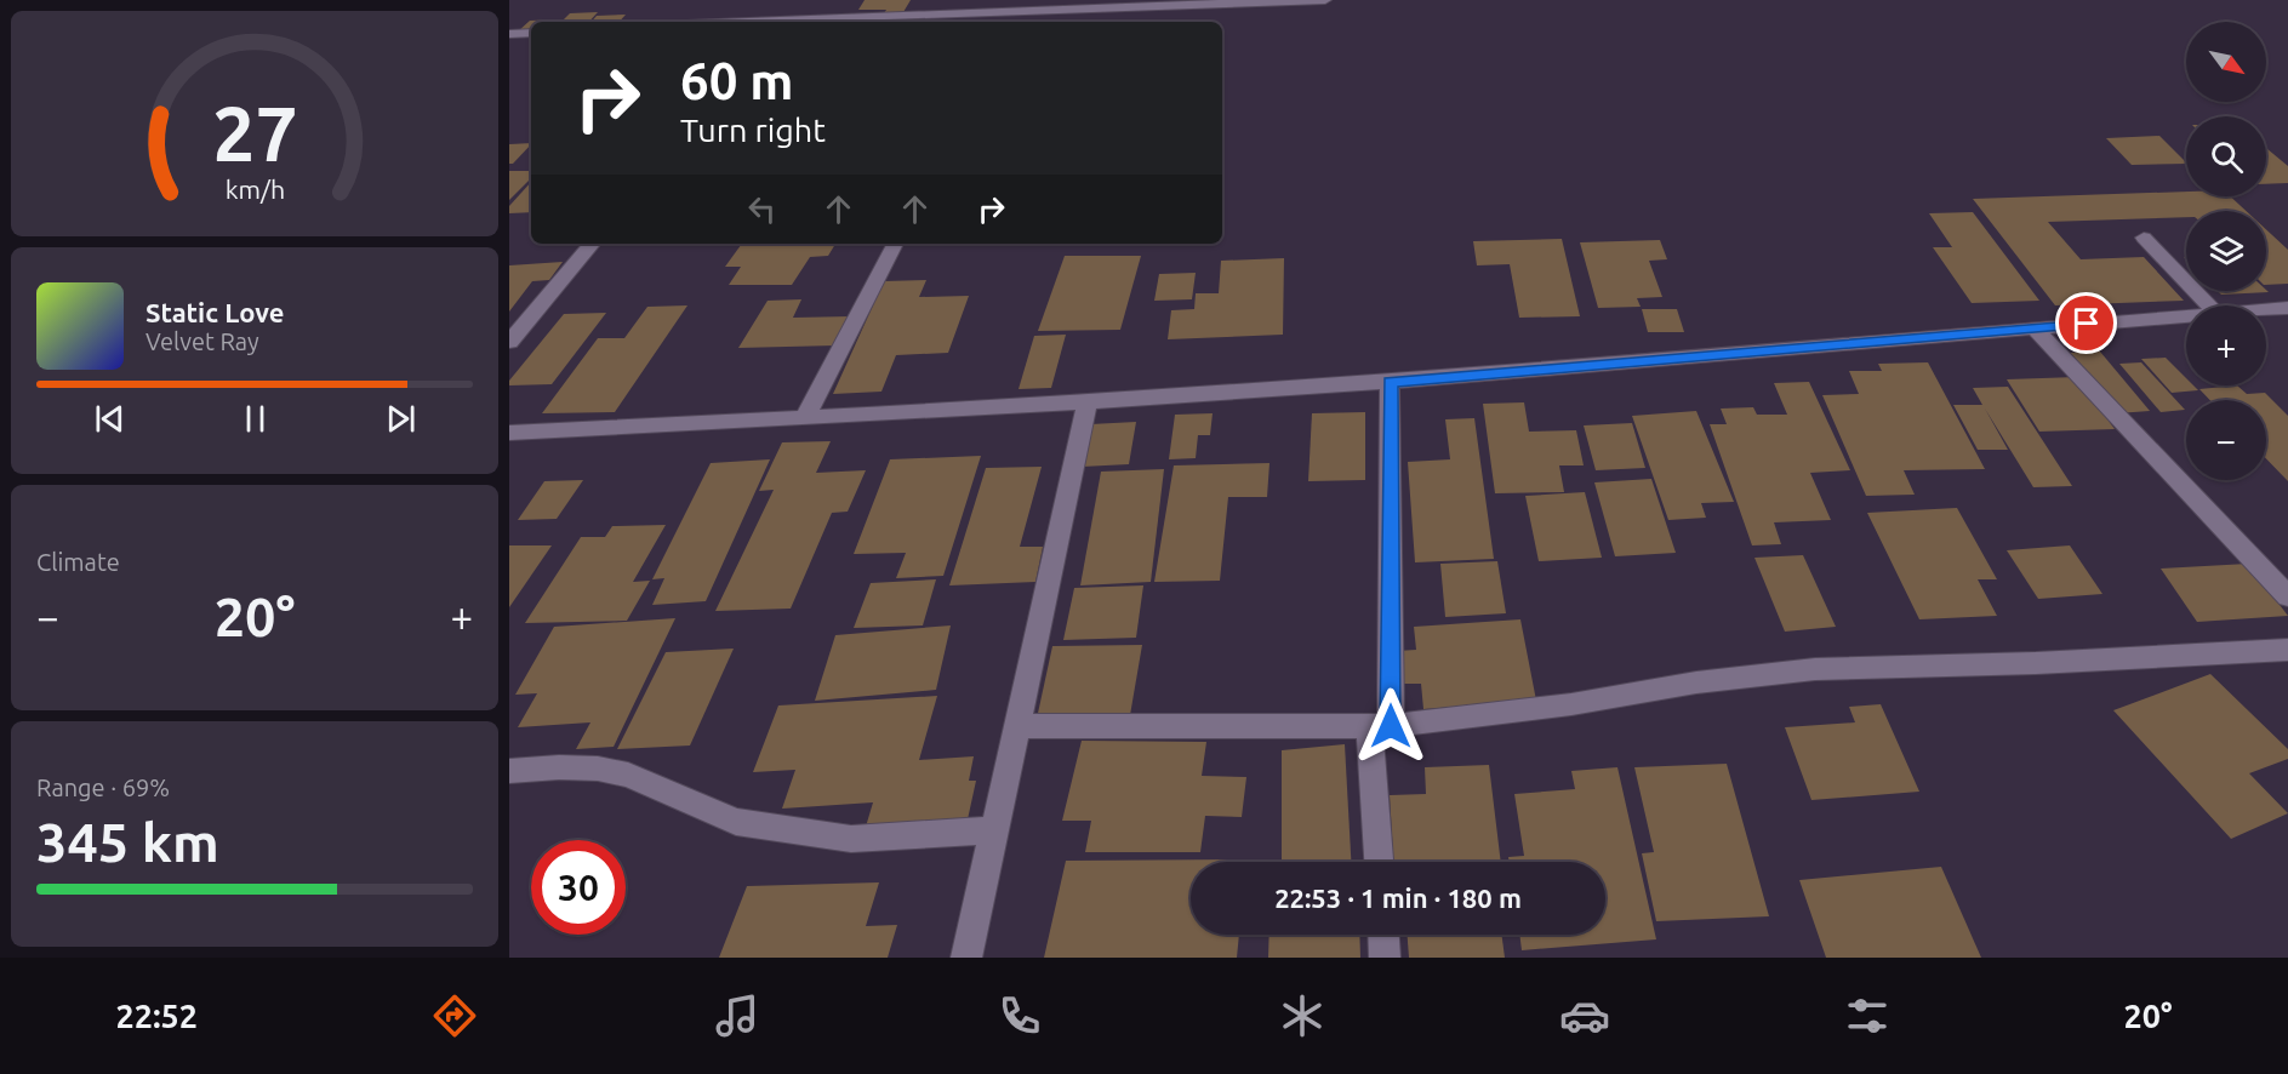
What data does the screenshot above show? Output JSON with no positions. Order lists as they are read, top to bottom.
{
  "north": "bottom right",
  "page": {
    "map_buttons": ["+", "−"],
    "turn": ["60 m", "Turn right"],
    "song": ["Static Love", "Velvet Ray"],
    "tile": [
      "Climate",
      ["Range · 69%", "345 km"]
    ],
    "heat": ["−", "20°", "+"],
    "limit": "30",
    "trip": "22:53 · 1 min · 180 m",
    "tabs": ["22:52", "20°"],
    "gauge": ["27", "km/h"]
  }
}
